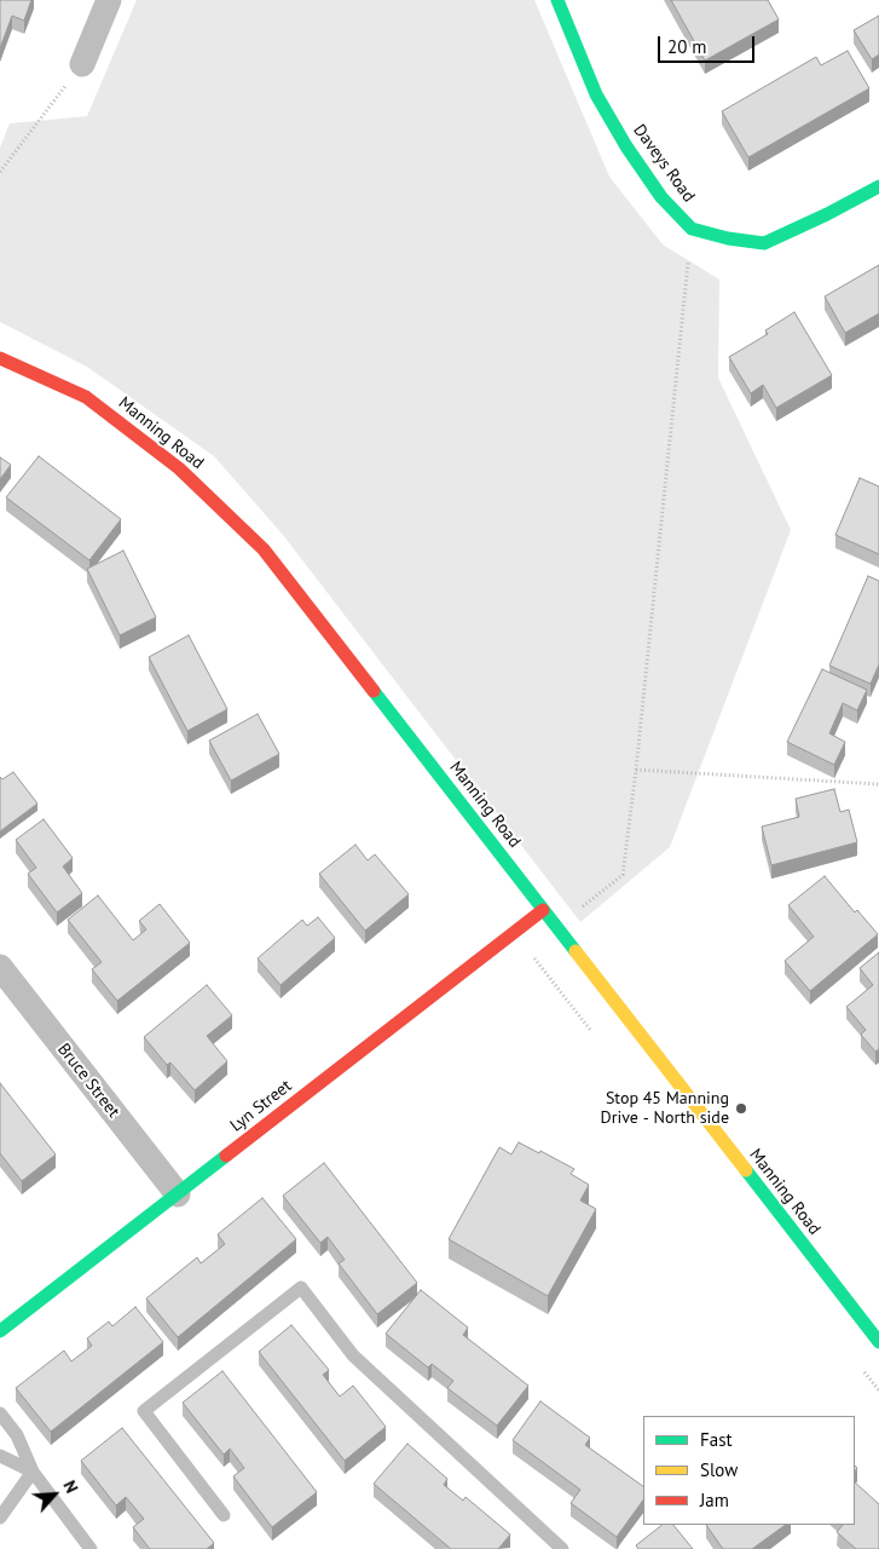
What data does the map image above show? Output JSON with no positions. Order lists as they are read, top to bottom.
{
  "streets": {
    "street": [
      "Daveys Road",
      "Manning Road",
      "Bruce Street",
      "Lyn Street"
    ]
  },
  "crossings": [
    ["Manning Road", "Lyn Street"],
    ["Bruce Street", "Lyn Street"]
  ],
  "places": ["Stop 45 Manning Drive - North side"],
  "legend": ["Fast", "Slow", "Jam"],
  "scale_bar": "20 m",
  "north": "top right"
}
